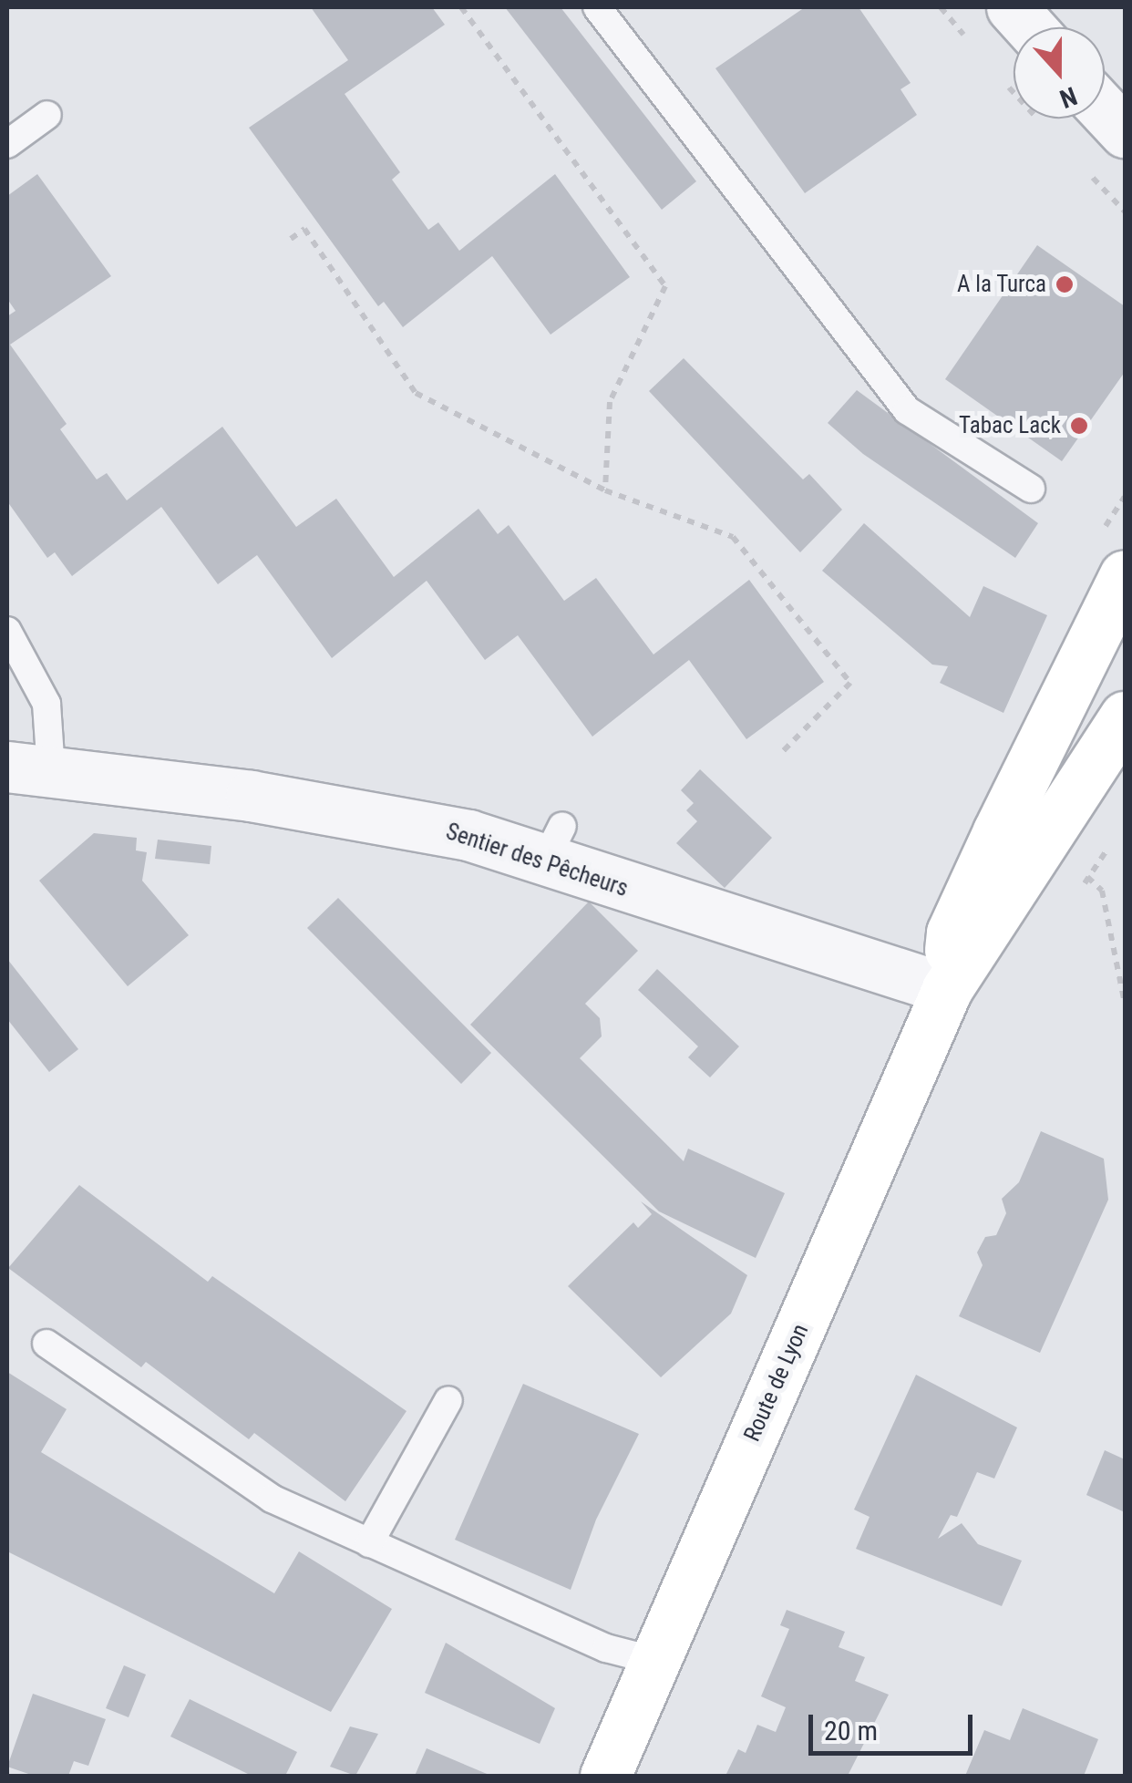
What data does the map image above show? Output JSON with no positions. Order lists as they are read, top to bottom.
{
  "streets": {
    "main road": ["Route de Lyon"],
    "street": ["Sentier des Pêcheurs"]
  },
  "crossings": [
    ["Sentier des Pêcheurs", "Route de Lyon"]
  ],
  "places": ["A la Turca", "Tabac Lack"],
  "scale_bar": "20 m",
  "north": "bottom"
}
